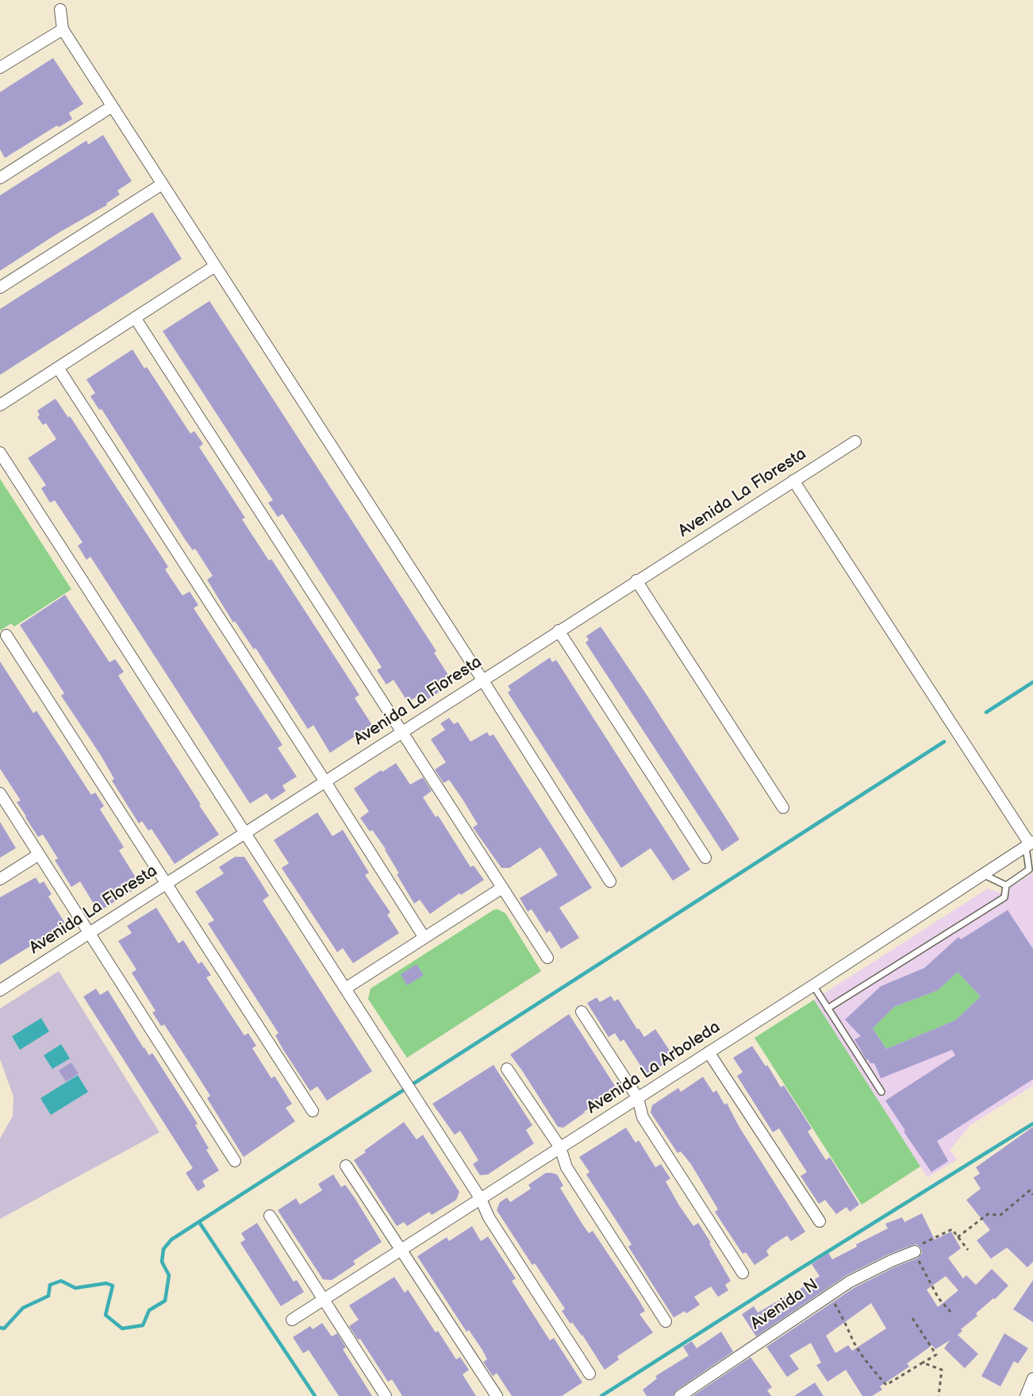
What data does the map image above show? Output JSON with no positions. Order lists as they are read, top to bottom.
{
  "streets": {
    "street": ["Avenida La Floresta", "Avenida La Arboleda", "Avenida N"]
  }
}
